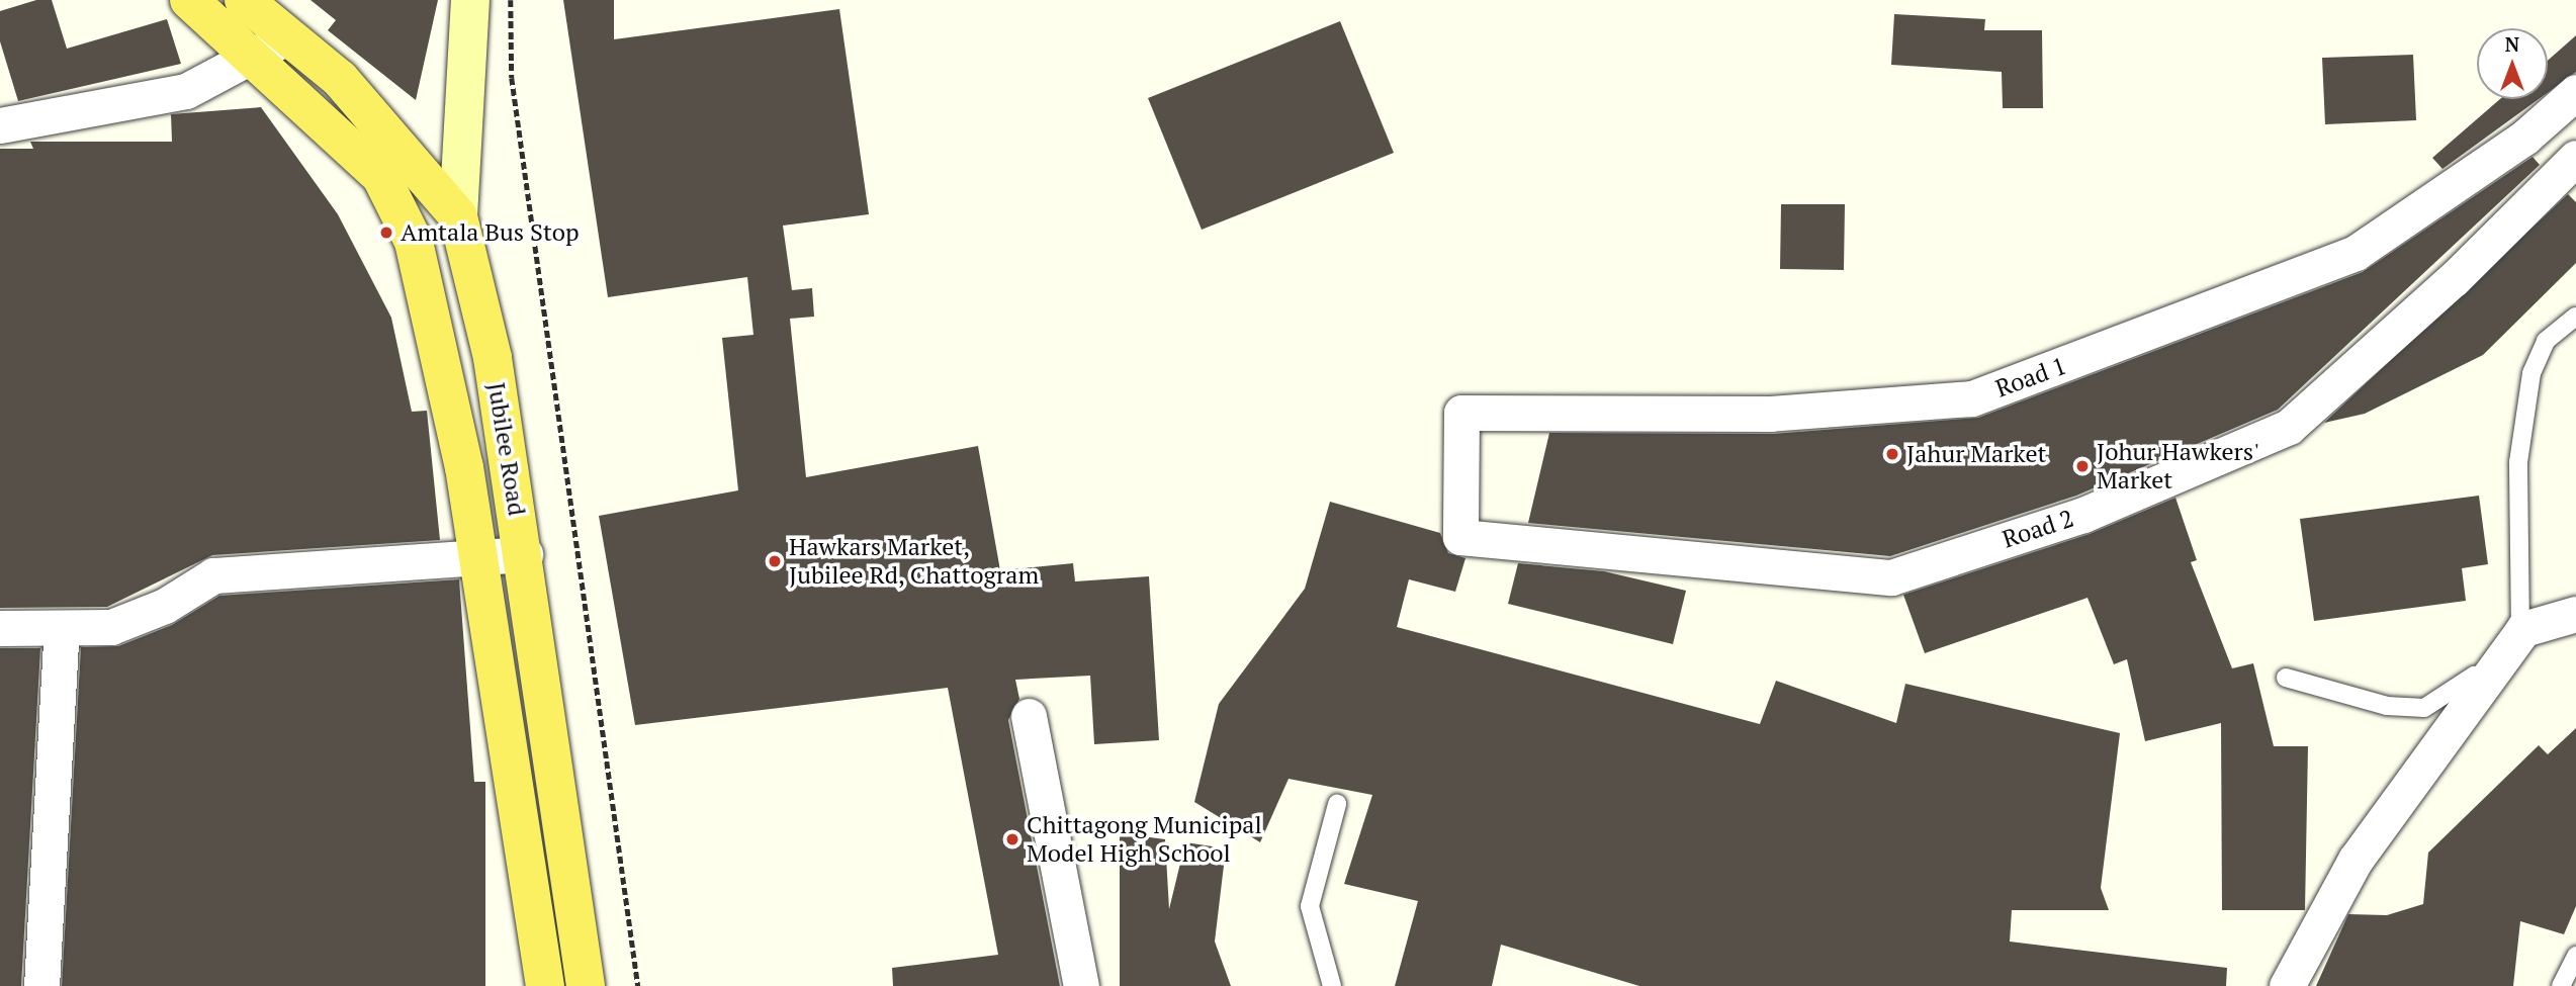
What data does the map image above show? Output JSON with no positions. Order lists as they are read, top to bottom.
{
  "streets": {
    "main road": ["Jubilee Road"],
    "street": ["Road 1", "Road 2"]
  },
  "crossings": [
    ["Road 1", "Road 2"]
  ],
  "places": [
    "Amtala Bus Stop",
    "Jahur Market",
    "Johur Hawkers' Market",
    "Hawkars Market, Jubilee Rd, Chattogram",
    "Chittagong Municipal Model High School"
  ],
  "north": "top"
}
